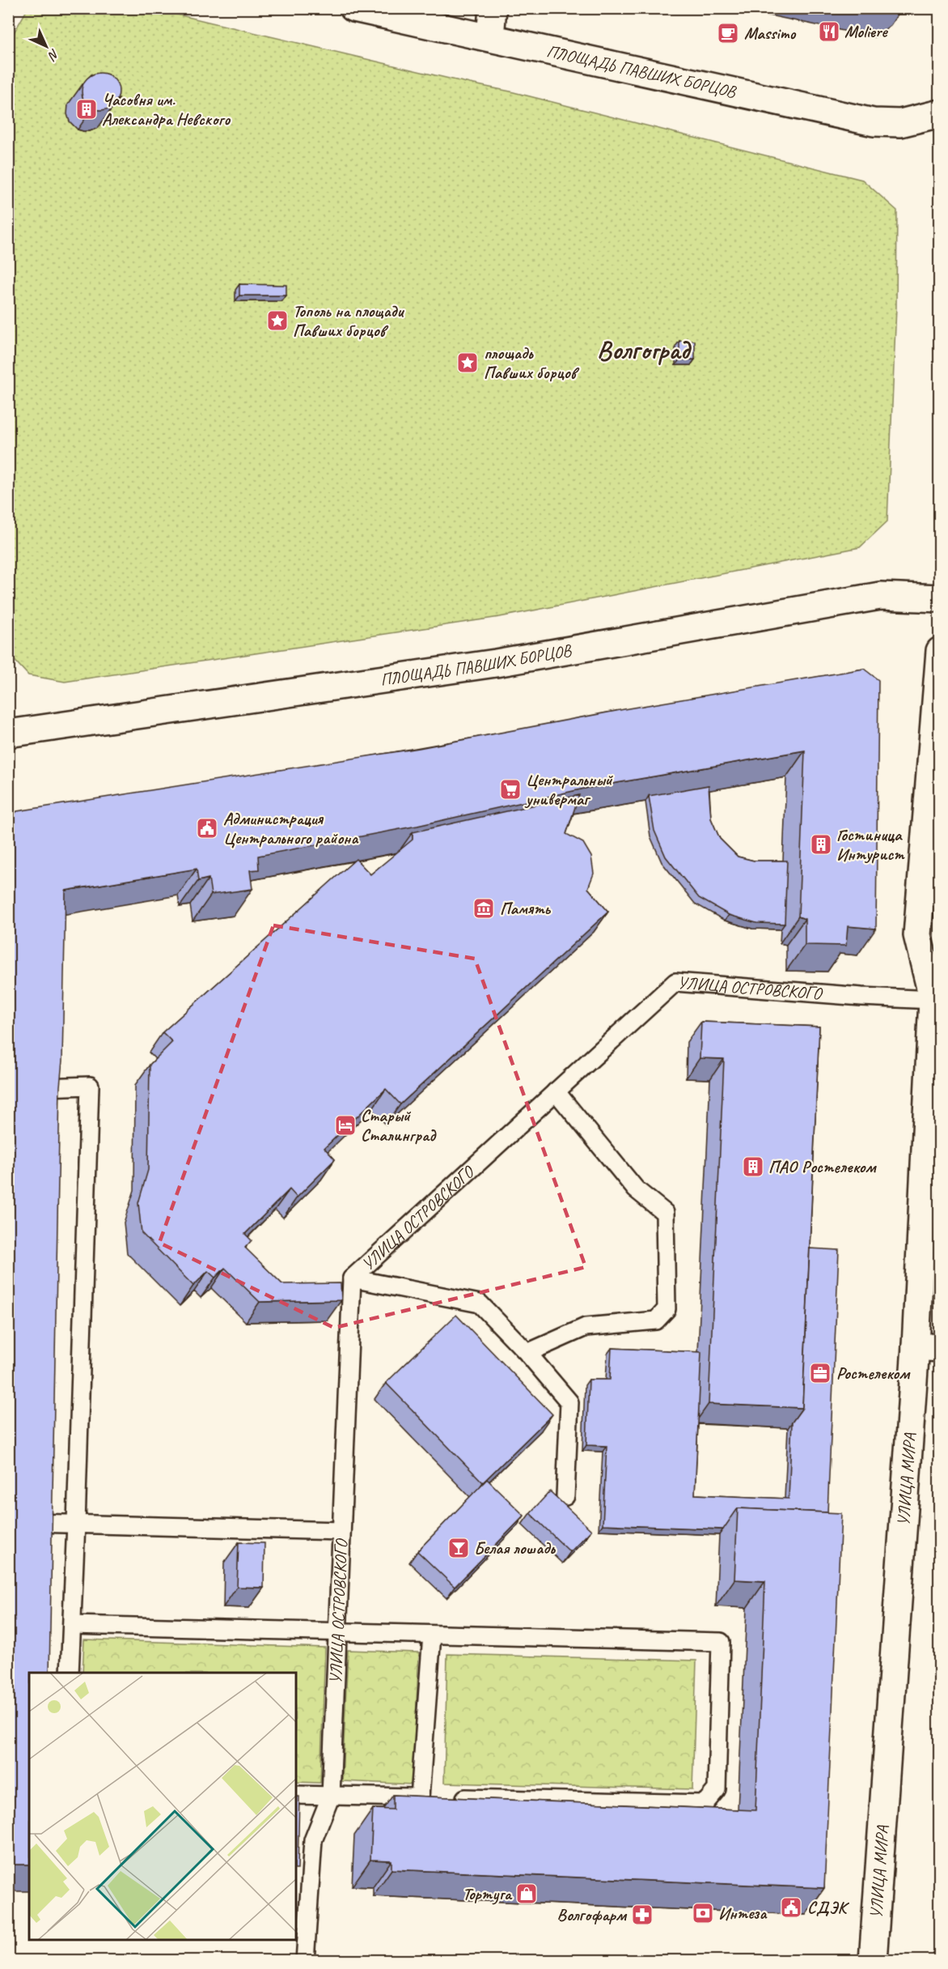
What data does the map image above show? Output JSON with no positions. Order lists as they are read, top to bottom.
{
  "streets": {
    "street": ["ПЛОЩАДЬ ПАВШИХ БОРЦОВ", "УЛИЦА МИРА"],
    "lane": ["УЛИЦА ОСТРОВСКОГО"]
  },
  "crossings": [
    ["УЛИЦА ОСТРОВСКОГО", "УЛИЦА МИРА"]
  ],
  "districts": ["Волгоград"],
  "places": {
    "restaurant": ["Moliere"],
    "cafe": ["Massimo"],
    "building": ["Часовня им. Александра Невского", "Гостиница Интурист", "ПАО Ростелеком"],
    "place": ["Тополь на площади Павших борцов", "площадь Павших борцов"],
    "supermarket": ["Центральный универмаг"],
    "public building": ["Администрация Центрального района", "СДЭК"],
    "museum": ["Память"],
    "hotel": ["Старый Сталинград"],
    "office": ["Ростелеком"],
    "bar": ["Белая лошадь"],
    "shop": ["Тортуга"],
    "bank": ["Интеза"],
    "pharmacy": ["Волгофарм"]
  },
  "north": "bottom right"
}
